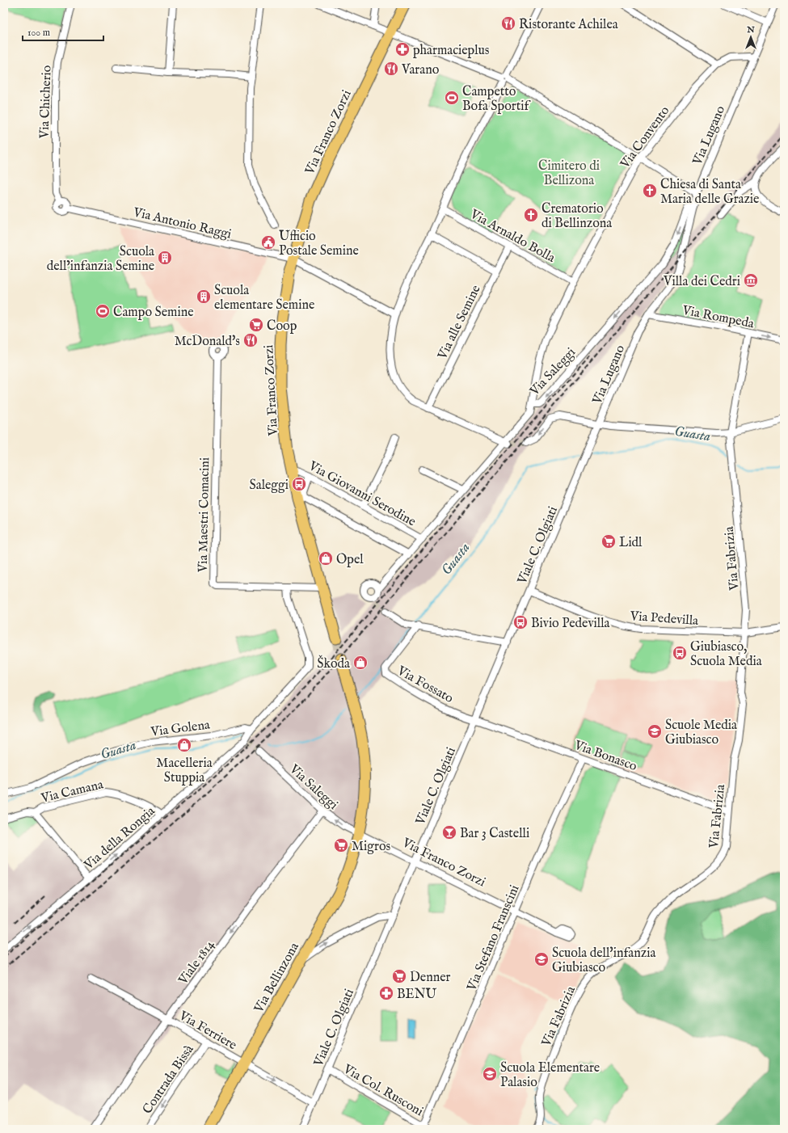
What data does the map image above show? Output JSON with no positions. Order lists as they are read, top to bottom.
{
  "streets": {
    "main road": ["Via Franco Zorzi", "Via Bellinzona"],
    "street": [
      "Via Chicherio",
      "Via Lugano",
      "Via Convento",
      "Via Antonio Raggi",
      "Via Arnaldo Bolla",
      "Via Rompeda",
      "Via alle Semine",
      "Via Saleggi",
      "Via Giovanni Serodine",
      "Via Maestri Comacini",
      "Viale C. Olgiati",
      "Via Fabrizia",
      "Via Pedevilla",
      "Via Fossato",
      "Via Golena",
      "Via Bonasco",
      "Via Camana",
      "Via della Rongia",
      "Via Stefano Franscini",
      "Viale 1814",
      "Via Ferriere",
      "Contrada Bissà",
      "Via Col. Rusconi"
    ]
  },
  "crossings": [
    ["Via Chicherio", "Via Antonio Raggi"],
    ["Via Franco Zorzi", "Via Antonio Raggi"],
    ["Via Franco Zorzi", "Via Saleggi"],
    ["Via Franco Zorzi", "Via Giovanni Serodine"],
    ["Via Franco Zorzi", "Via Maestri Comacini"],
    ["Via Franco Zorzi", "Viale C. Olgiati"],
    ["Via Franco Zorzi", "Via Stefano Franscini"],
    ["Via Franco Zorzi", "Via Bellinzona"],
    ["Via Lugano", "Via Rompeda"],
    ["Via Lugano", "Via Saleggi"],
    ["Via Lugano", "Viale C. Olgiati"],
    ["Via Convento", "Via Arnaldo Bolla"],
    ["Via Convento", "Via Saleggi"],
    ["Via Arnaldo Bolla", "Via alle Semine"],
    ["Via Rompeda", "Via Fabrizia"],
    ["Via Saleggi", "Via Giovanni Serodine"],
    ["Via Saleggi", "Viale 1814"],
    ["Via Saleggi", "Via Bellinzona"],
    ["Viale C. Olgiati", "Via Pedevilla"],
    ["Viale C. Olgiati", "Via Fossato"],
    ["Viale C. Olgiati", "Via Bonasco"],
    ["Viale C. Olgiati", "Via Ferriere"],
    ["Viale C. Olgiati", "Via Col. Rusconi"],
    ["Via Fabrizia", "Via Pedevilla"],
    ["Via Fabrizia", "Via Bonasco"],
    ["Via Fossato", "Via Bonasco"],
    ["Via Golena", "Via della Rongia"],
    ["Via Bonasco", "Via Stefano Franscini"],
    ["Via Camana", "Via della Rongia"],
    ["Via Stefano Franscini", "Via Col. Rusconi"],
    ["Viale 1814", "Via Ferriere"],
    ["Via Bellinzona", "Via Ferriere"],
    ["Via Ferriere", "Contrada Bissà"]
  ],
  "one_way": [
    "Via Saleggi",
    "Via della Rongia",
    "Viale 1814",
    "Contrada Bissà"
  ],
  "water": ["Guasta"],
  "parks": ["Cimitero di Bellizona"],
  "places": {
    "restaurant": ["Ristorante Achilea", "Varano", "McDonald's"],
    "pharmacy": ["pharmacieplus", "BENU"],
    "sports": ["Campetto Bofa Sportif", "Campo Semine"],
    "church": ["Chiesa di Santa Maria delle Grazie", "Crematorio di Bellinzona"],
    "public building": ["Ufficio Postale Semine"],
    "building": ["Scuola dell’infanzia Semine", "Scuola elementare Semine"],
    "museum": ["Villa dei Cedri"],
    "supermarket": [
      "Coop",
      "Lidl",
      "Migros",
      "Denner"
    ],
    "bus stop": ["Saleggi", "Bivio Pedevilla", "Giubiasco, Scuola Media"],
    "shop": ["Opel", "Škoda", "Macelleria Stuppia"],
    "school or university": ["Scuole Media Giubiasco", "Scuola dell'infanzia Giubiasco", "Scuola Elementare Palasio"],
    "bar": ["Bar 3 Castelli"]
  },
  "scale_bar": "100 m",
  "north": "top"
}
